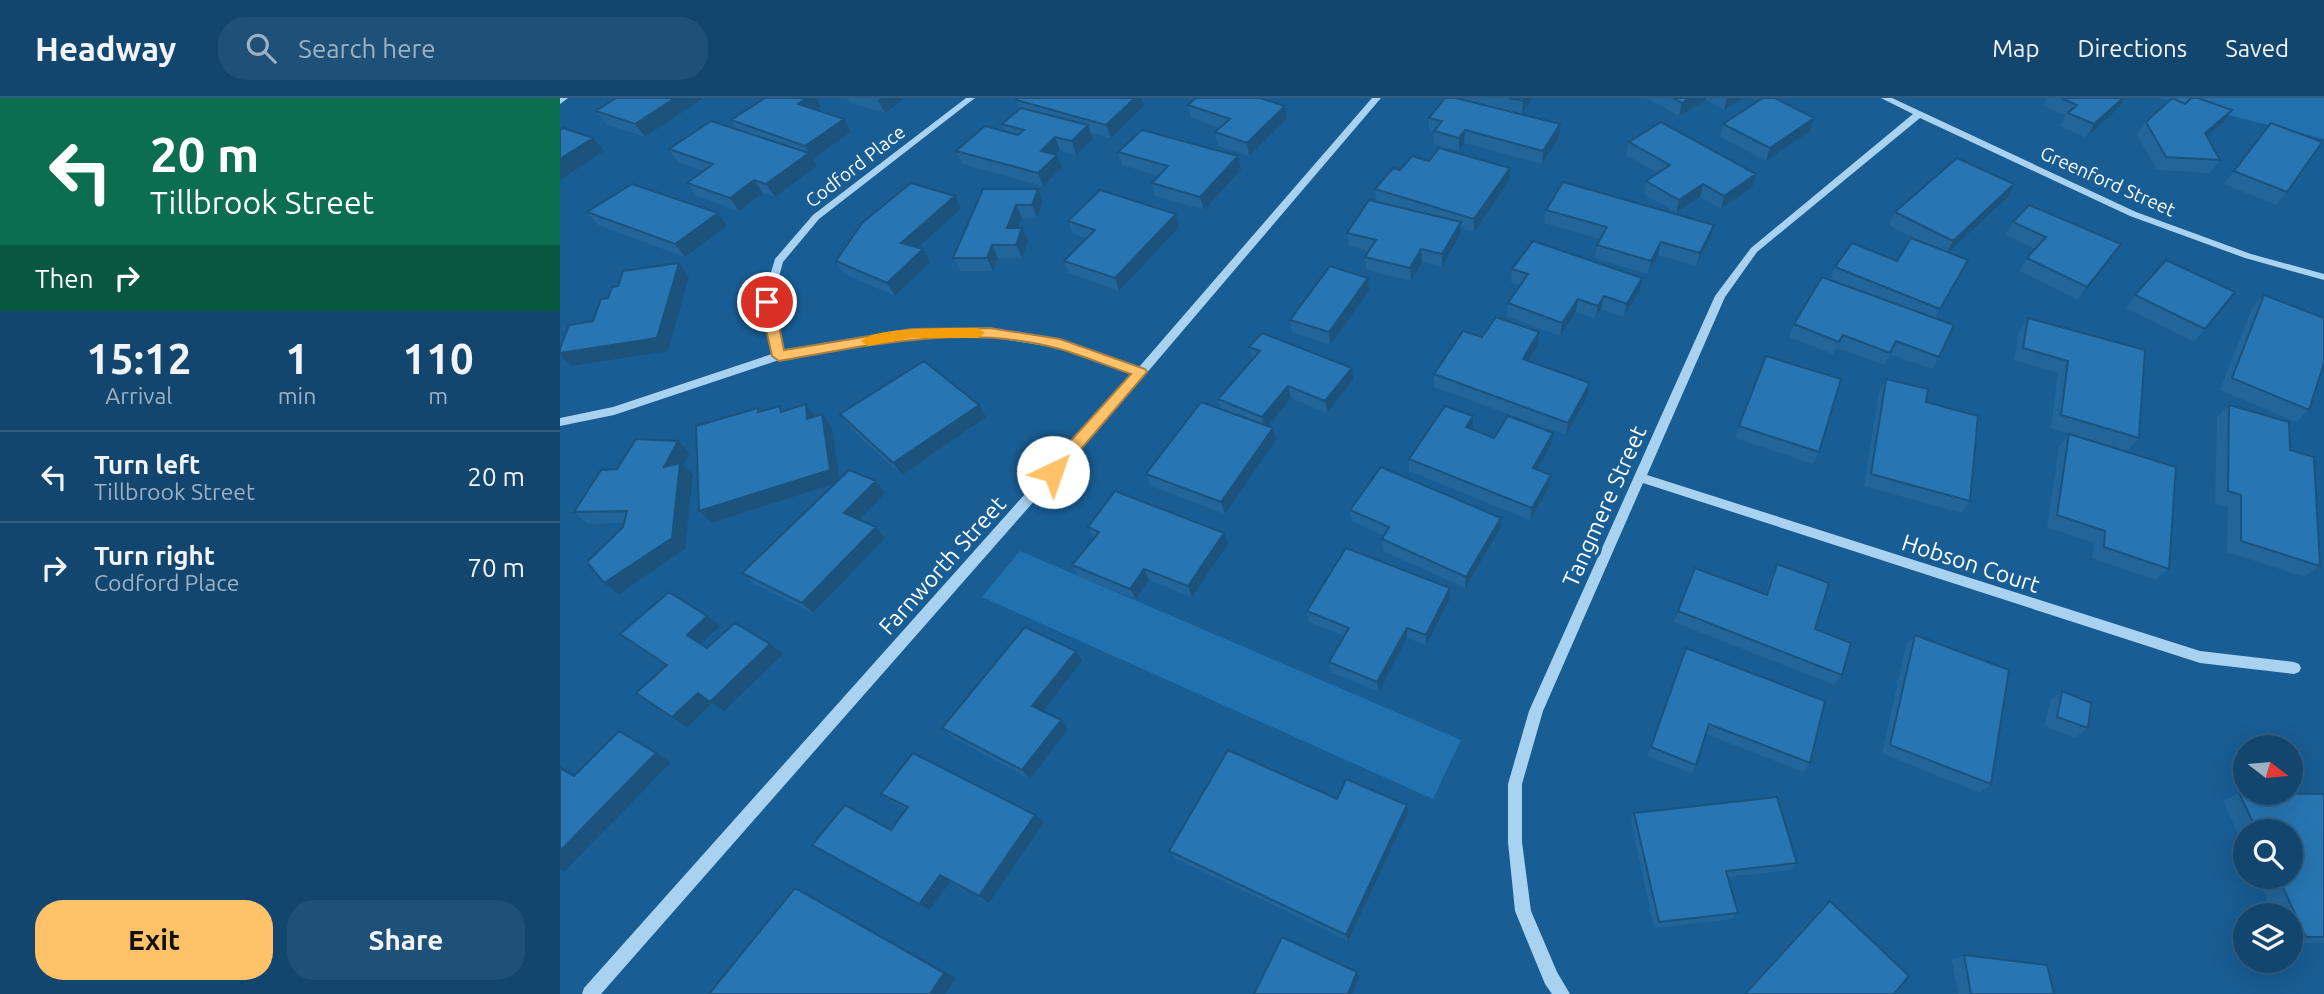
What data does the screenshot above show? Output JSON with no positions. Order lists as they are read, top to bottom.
{
  "streets": {
    "street": [
      "Codford Place",
      "Greenford Street",
      "Tangmere Street",
      "Hobson Court",
      "Farnworth Street"
    ]
  },
  "crossings": [
    ["Greenford Street", "Tangmere Street"],
    ["Tangmere Street", "Hobson Court"]
  ],
  "north": "right",
  "page": {
    "header": "Headway",
    "search": "Search here",
    "nav": ["Map", "Directions", "Saved"],
    "turn": ["20 m", "Tillbrook Street"],
    "then": "Then",
    "eta": [
      "15:12",
      "Arrival",
      "1",
      "min",
      "110",
      "m"
    ],
    "list": [
      {
        "name": "Turn left",
        "note": "Tillbrook Street",
        "value": "20 m"
      },
      {
        "name": "Turn right",
        "note": "Codford Place",
        "value": "70 m"
      }
    ],
    "buttons": ["Exit", "Share"]
  }
}
